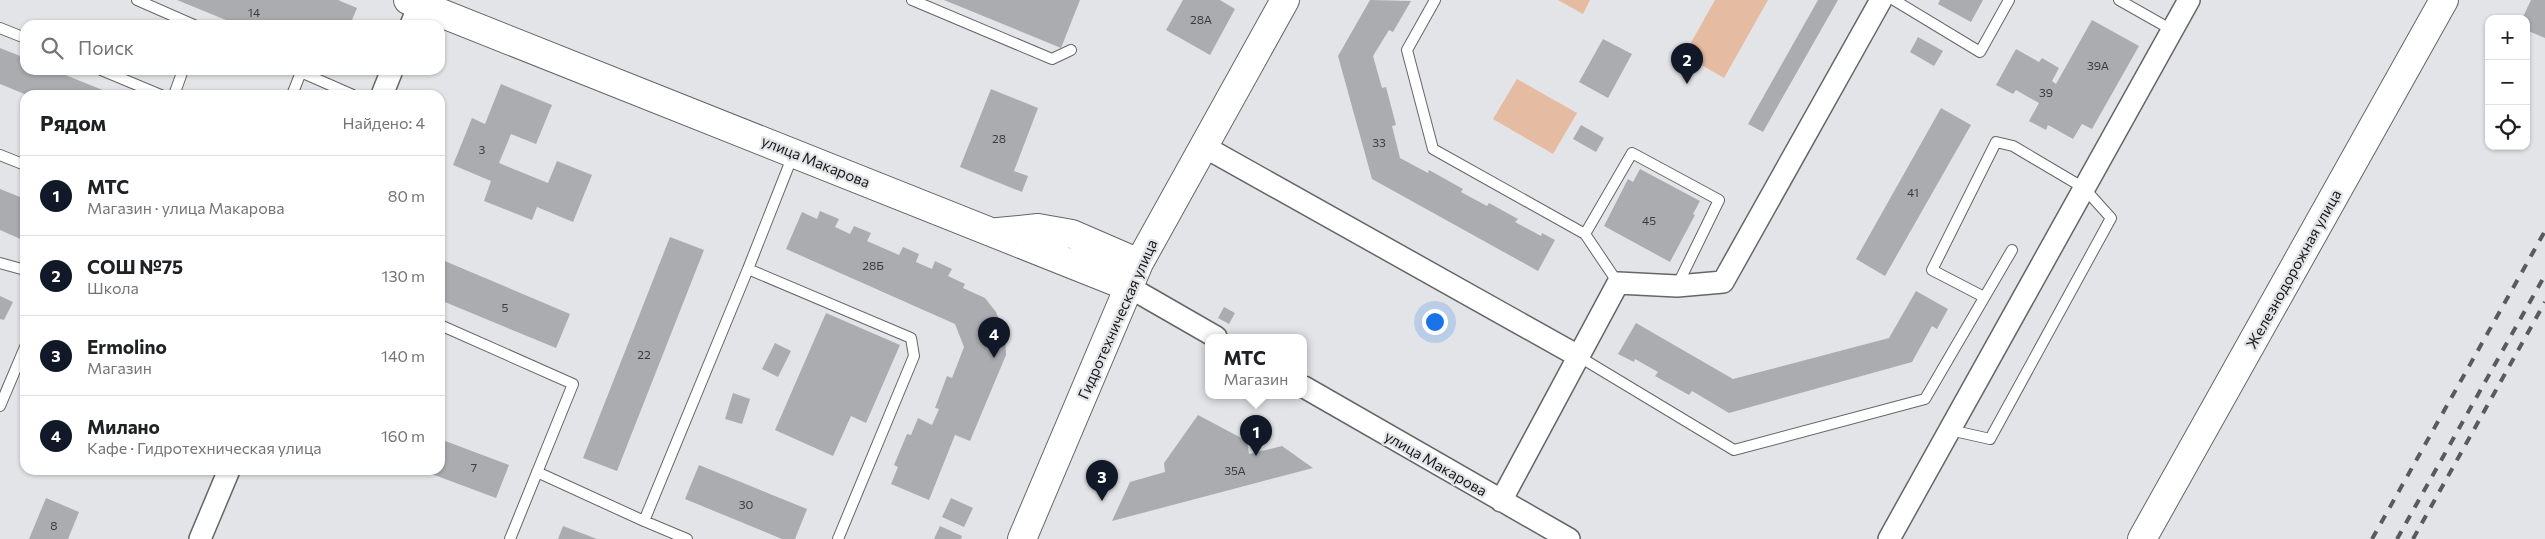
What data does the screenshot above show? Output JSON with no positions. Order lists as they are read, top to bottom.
{
  "streets": {
    "main road": ["улица Макарова", "Железнодорожная улица", "Гидротехническая улица"]
  },
  "crossings": [
    ["улица Макарова", "Гидротехническая улица"]
  ],
  "house_numbers": [
    "14",
    "28А",
    "39А",
    "39",
    "28",
    "33",
    "3",
    "41",
    "45",
    "28Б",
    "5",
    "22",
    "7",
    "35А",
    "30",
    "8"
  ],
  "page": {
    "map_buttons": ["+", "−"],
    "search": "Поиск",
    "pins": [
      "2",
      "4",
      "1",
      "3"
    ],
    "heading": ["Рядом", "Найдено: 4"],
    "list": [
      {
        "mark": "1",
        "name": "МТС",
        "note": "Магазин · улица Макарова",
        "value": "80 m"
      },
      {
        "mark": "2",
        "name": "СОШ №75",
        "note": "Школа",
        "value": "130 m"
      },
      {
        "mark": "3",
        "name": "Ermolino",
        "note": "Магазин",
        "value": "140 m"
      },
      {
        "mark": "4",
        "name": "Милано",
        "note": "Кафе · Гидротехническая улица",
        "value": "160 m"
      }
    ],
    "popup": ["МТС", "Магазин"]
  }
}
